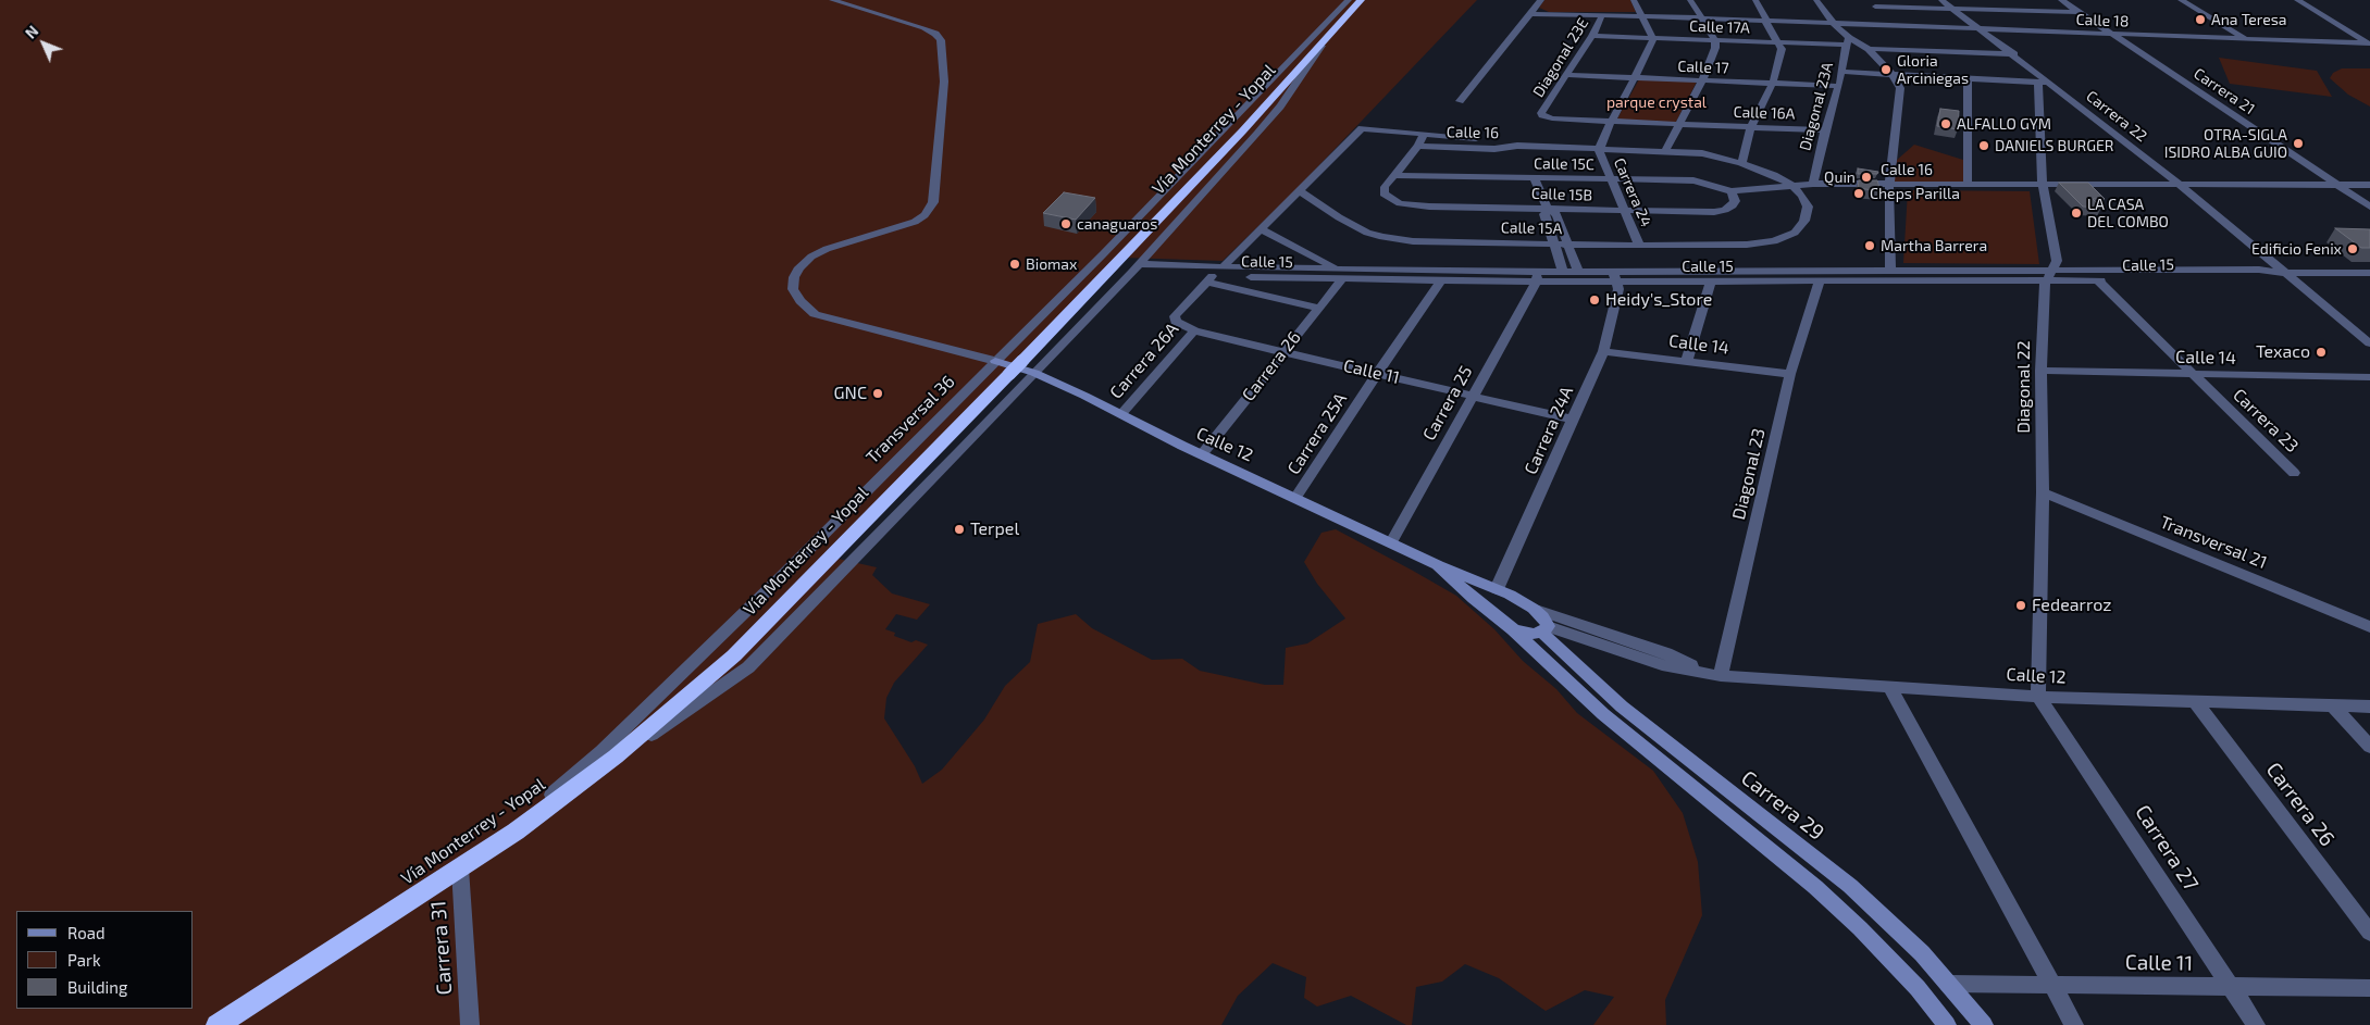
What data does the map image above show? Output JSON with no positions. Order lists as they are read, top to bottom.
{
  "streets": {
    "highway": ["Vía Monterrey - Yopal"],
    "main road": ["Calle 12", "Carrera 29"],
    "street": [
      "Calle 18",
      "Calle 17A",
      "Diagonal 23E",
      "Calle 17",
      "Carrera 21",
      "Diagonal 23A",
      "Calle 16A",
      "Carrera 22",
      "Calle 16",
      "Calle 15C",
      "Carrera 24",
      "Calle 15B",
      "Calle 15A",
      "Calle 15",
      "Calle 14",
      "Carrera 26A",
      "Carrera 26",
      "Calle 11",
      "Diagonal 22",
      "Carrera 25",
      "Transversal 36",
      "Carrera 23",
      "Carrera 24A",
      "Carrera 25A",
      "Diagonal 23",
      "Transversal 21",
      "Carrera 27",
      "Carrera 31"
    ]
  },
  "crossings": [
    ["Calle 18", "Diagonal 23E"],
    ["Calle 18", "Carrera 21"],
    ["Calle 18", "Carrera 22"],
    ["Calle 17A", "Diagonal 23E"],
    ["Calle 17A", "Diagonal 23A"],
    ["Diagonal 23E", "Calle 17"],
    ["Diagonal 23E", "Calle 16A"],
    ["Calle 17", "Diagonal 23A"],
    ["Carrera 21", "Calle 16"],
    ["Diagonal 23A", "Calle 16A"],
    ["Diagonal 23A", "Calle 16"],
    ["Carrera 22", "Calle 16"],
    ["Carrera 22", "Calle 15"],
    ["Carrera 22", "Diagonal 22"],
    ["Vía Monterrey - Yopal", "Transversal 36"],
    ["Vía Monterrey - Yopal", "Carrera 31"],
    ["Calle 16", "Carrera 24"],
    ["Calle 16", "Calle 15A"],
    ["Calle 16", "Diagonal 22"],
    ["Calle 15C", "Carrera 24"],
    ["Calle 15C", "Calle 15B"],
    ["Carrera 24", "Calle 15B"],
    ["Carrera 24", "Calle 15A"],
    ["Calle 15", "Carrera 26"],
    ["Calle 15", "Calle 11"],
    ["Calle 15", "Diagonal 22"],
    ["Calle 15", "Carrera 25"],
    ["Calle 15", "Carrera 23"],
    ["Calle 15", "Carrera 24A"],
    ["Calle 15", "Carrera 25A"],
    ["Calle 15", "Diagonal 23"],
    ["Calle 14", "Diagonal 22"],
    ["Calle 14", "Carrera 23"],
    ["Calle 14", "Carrera 24A"],
    ["Calle 14", "Diagonal 23"],
    ["Carrera 26A", "Calle 11"],
    ["Carrera 26A", "Calle 12"],
    ["Carrera 26", "Calle 11"],
    ["Carrera 26", "Calle 12"],
    ["Calle 11", "Carrera 25"],
    ["Calle 11", "Carrera 24A"],
    ["Calle 11", "Carrera 25A"],
    ["Calle 11", "Carrera 29"],
    ["Calle 11", "Carrera 27"],
    ["Diagonal 22", "Calle 12"],
    ["Diagonal 22", "Transversal 21"],
    ["Diagonal 22", "Carrera 27"],
    ["Carrera 25", "Calle 12"],
    ["Transversal 36", "Calle 12"],
    ["Carrera 24A", "Carrera 29"],
    ["Carrera 25A", "Calle 12"],
    ["Calle 12", "Diagonal 23"],
    ["Calle 12", "Carrera 29"],
    ["Calle 12", "Carrera 27"]
  ],
  "parks": ["parque crystal"],
  "places": [
    "Ana Teresa",
    "Gloria Arciniegas",
    "ALFALLO GYM",
    "OTRA-SIGLA ISIDRO ALBA GUIO",
    "DANIELS BURGER",
    "Quin",
    "Cheps Parilla",
    "LA CASA DEL COMBO",
    "canaguaros",
    "Martha Barrera",
    "Edificio Fenix",
    "Biomax",
    "Heidy's_Store",
    "Texaco",
    "GNC",
    "Terpel",
    "Fedearroz"
  ],
  "legend": ["Road", "Park", "Building"],
  "north": "top left"
}
